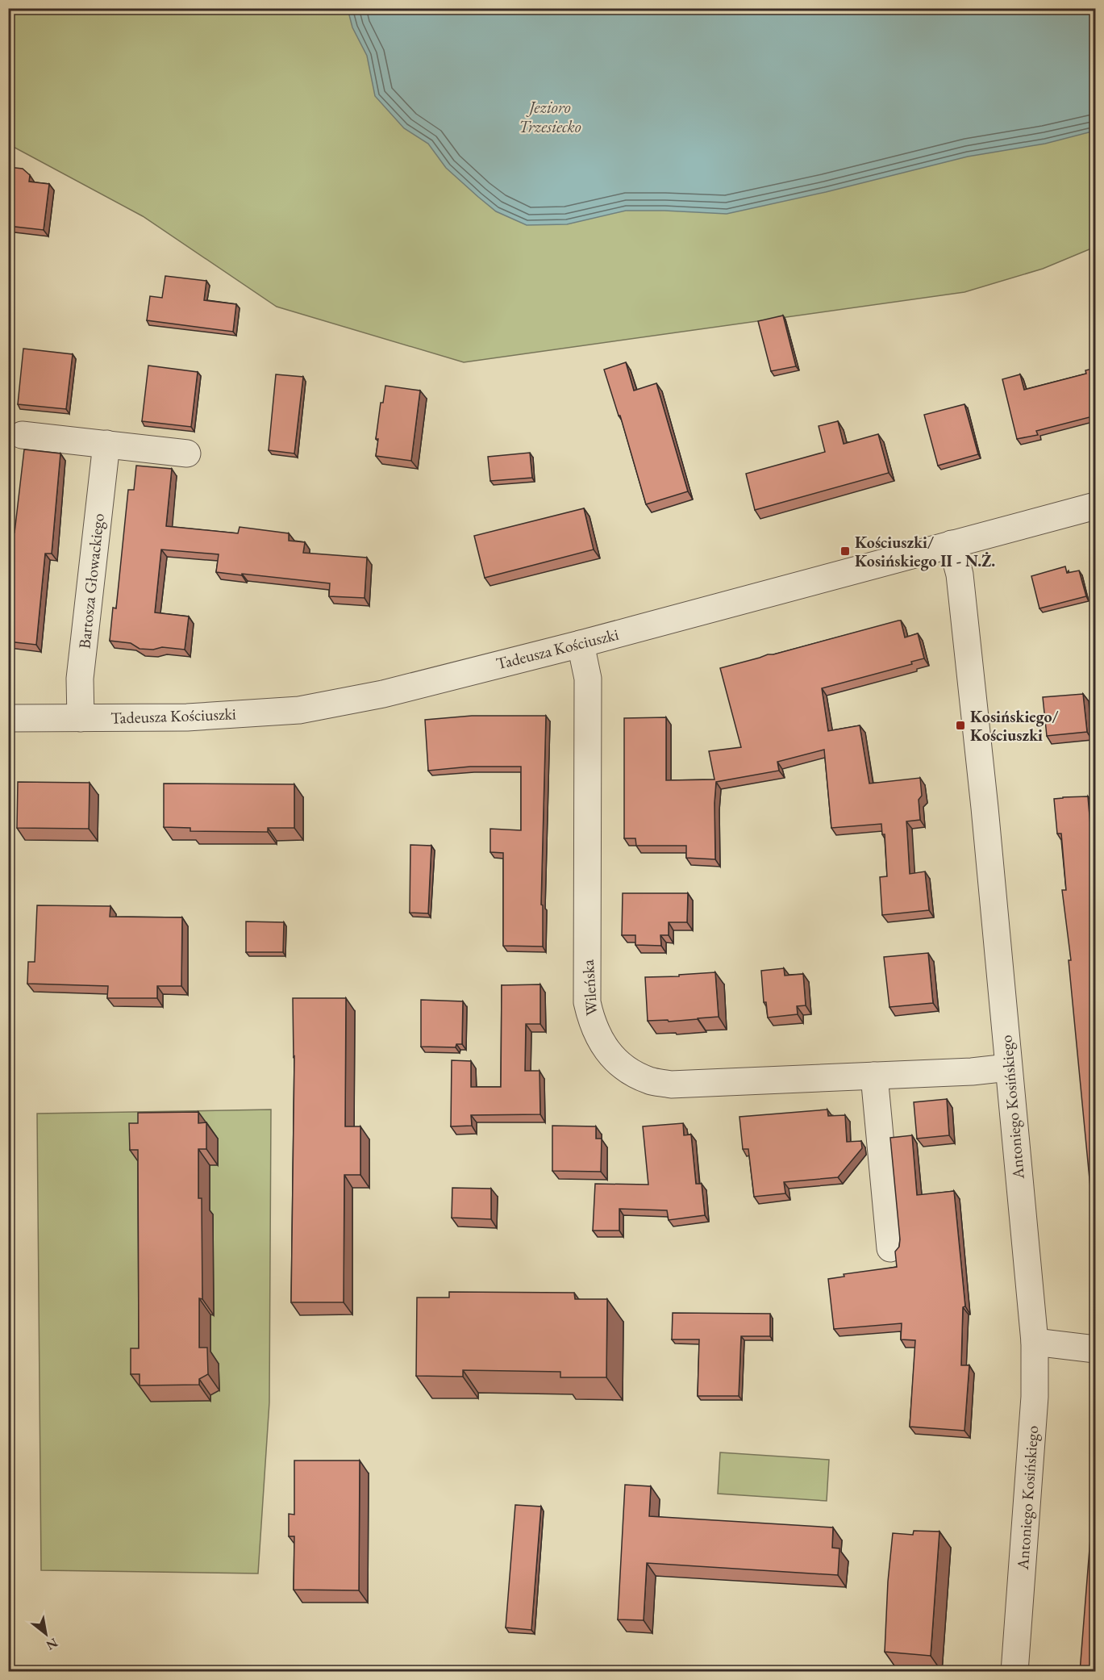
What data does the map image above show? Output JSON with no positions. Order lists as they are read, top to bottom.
{
  "streets": {
    "street": [
      "Bartosza Głowackiego",
      "Tadeusza Kościuszki",
      "Wileńska",
      "Antoniego Kosińskiego"
    ]
  },
  "crossings": [
    ["Bartosza Głowackiego", "Tadeusza Kościuszki"],
    ["Tadeusza Kościuszki", "Wileńska"],
    ["Tadeusza Kościuszki", "Antoniego Kosińskiego"],
    ["Wileńska", "Antoniego Kosińskiego"]
  ],
  "water": ["Jezioro Trzesiecko"],
  "places": {
    "transit": ["Kościuszki/ Kosińskiego II - N.Ż.", "Kosińskiego/ Kościuszki"]
  },
  "north": "bottom right"
}
